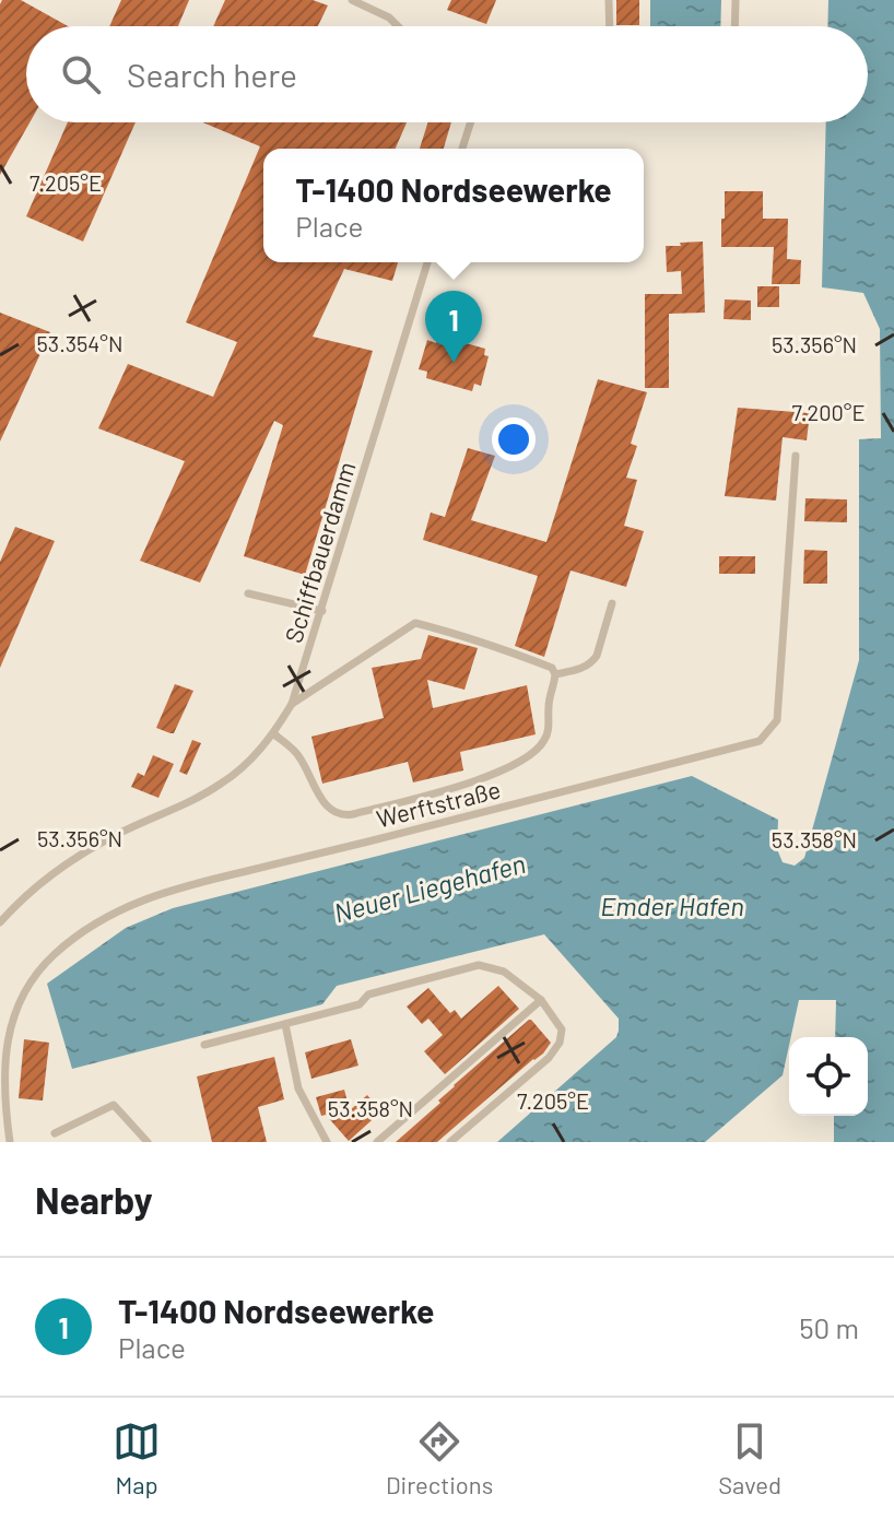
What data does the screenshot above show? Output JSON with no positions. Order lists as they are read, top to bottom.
{
  "streets": {
    "lane": ["Schiffbauerdamm", "Werftstraße"]
  },
  "water": ["Neuer Liegehafen", "Emder Hafen"],
  "page": {
    "search": "Search here",
    "popup": ["T-1400 Nordseewerke", "Place"],
    "pins": "1",
    "heading": "Nearby",
    "list": [
      {
        "mark": "1",
        "name": "T-1400 Nordseewerke",
        "note": "Place",
        "value": "50 m"
      }
    ],
    "nav": ["Map", "Directions", "Saved"]
  },
  "coordinates": [
    "7.205°E",
    "53.354°N",
    "53.356°N",
    "7.200°E",
    "53.358°N"
  ]
}
